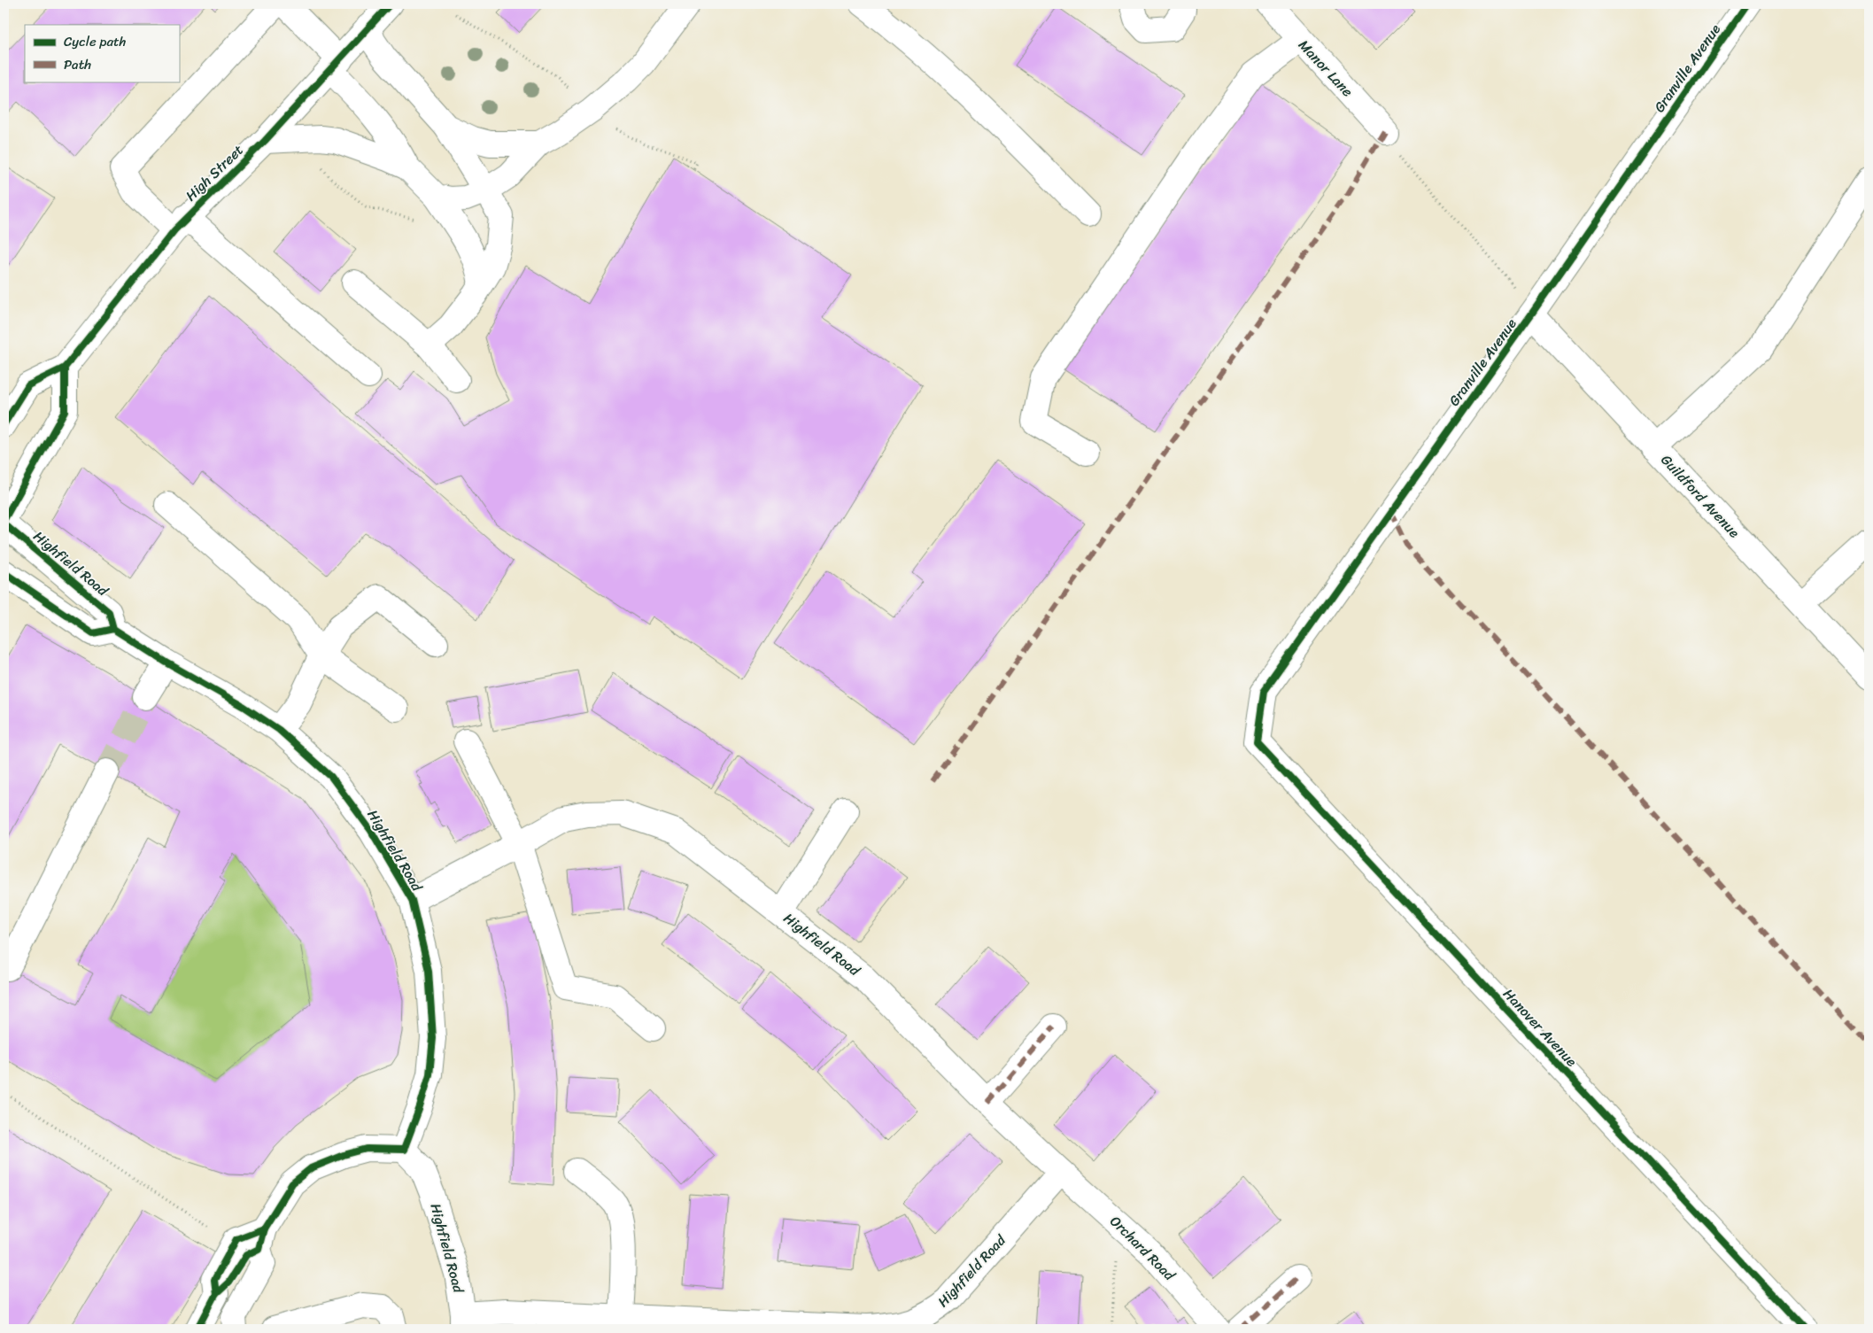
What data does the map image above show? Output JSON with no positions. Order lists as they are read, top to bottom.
{
  "streets": {
    "street": [
      "Manor Lane",
      "Granville Avenue",
      "High Street",
      "Guildford Avenue",
      "Highfield Road",
      "Hanover Avenue",
      "Orchard Road"
    ]
  },
  "crossings": [
    ["Granville Avenue", "Guildford Avenue"],
    ["Granville Avenue", "Hanover Avenue"],
    ["Highfield Road", "Orchard Road"]
  ],
  "legend": ["Cycle path", "Path"]
}
